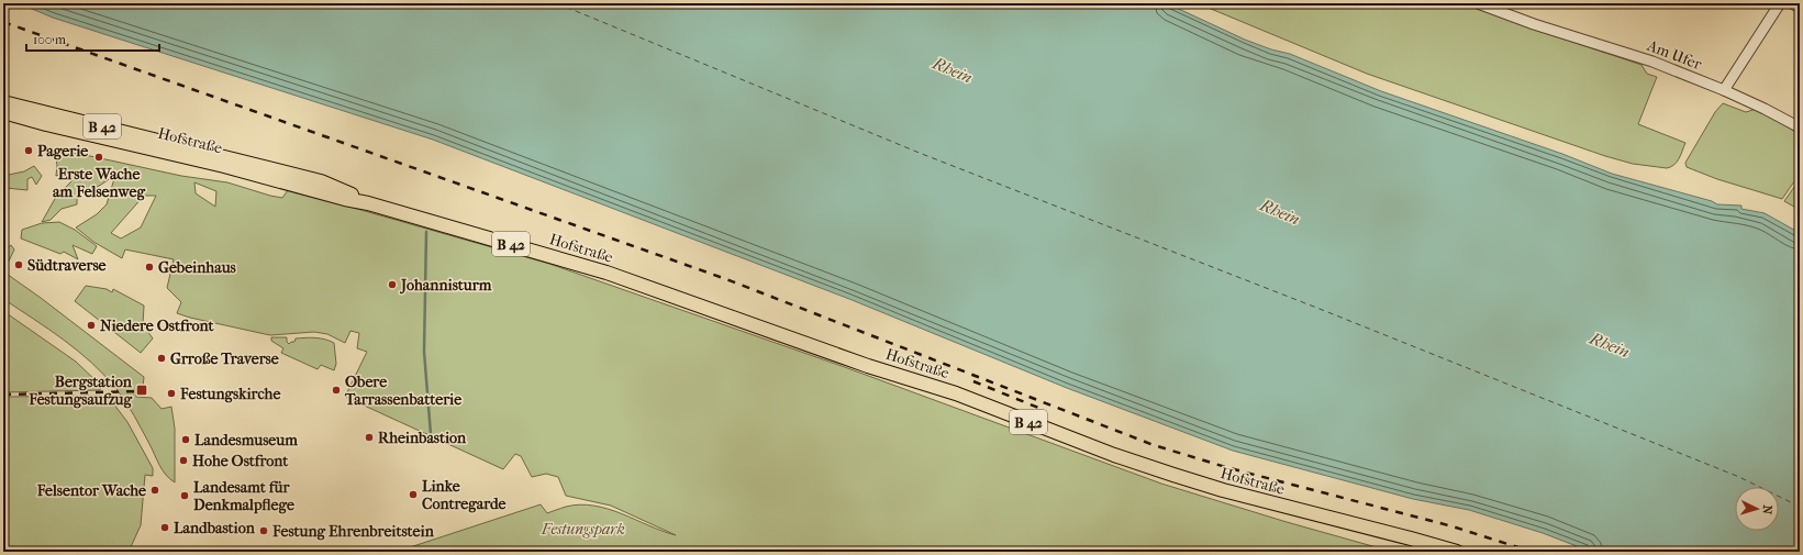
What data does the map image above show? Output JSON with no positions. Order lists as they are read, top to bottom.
{
  "streets": {
    "main road": ["B 42", "Hofstraße"],
    "street": ["Am Ufer"]
  },
  "water": ["Rhein"],
  "parks": ["Festungspark"],
  "places": {
    "other": [
      "Pagerie",
      "Erste Wache am Felsenweg",
      "Südtraverse",
      "Gebeinhaus",
      "Johannisturm",
      "Niedere Ostfront",
      "Grroße Traverse",
      "Obere Tarrassenbatterie",
      "Festungskirche",
      "Rheinbastion",
      "Landesmuseum",
      "Hohe Ostfront",
      "Felsentor Wache",
      "Linke Contregarde",
      "Landesamt für Denkmalpflege",
      "Landbastion",
      "Festung Ehrenbreitstein"
    ],
    "transit": ["Bergstation Festungsaufzug"]
  },
  "scale_bar": "100 m",
  "north": "right"
}
